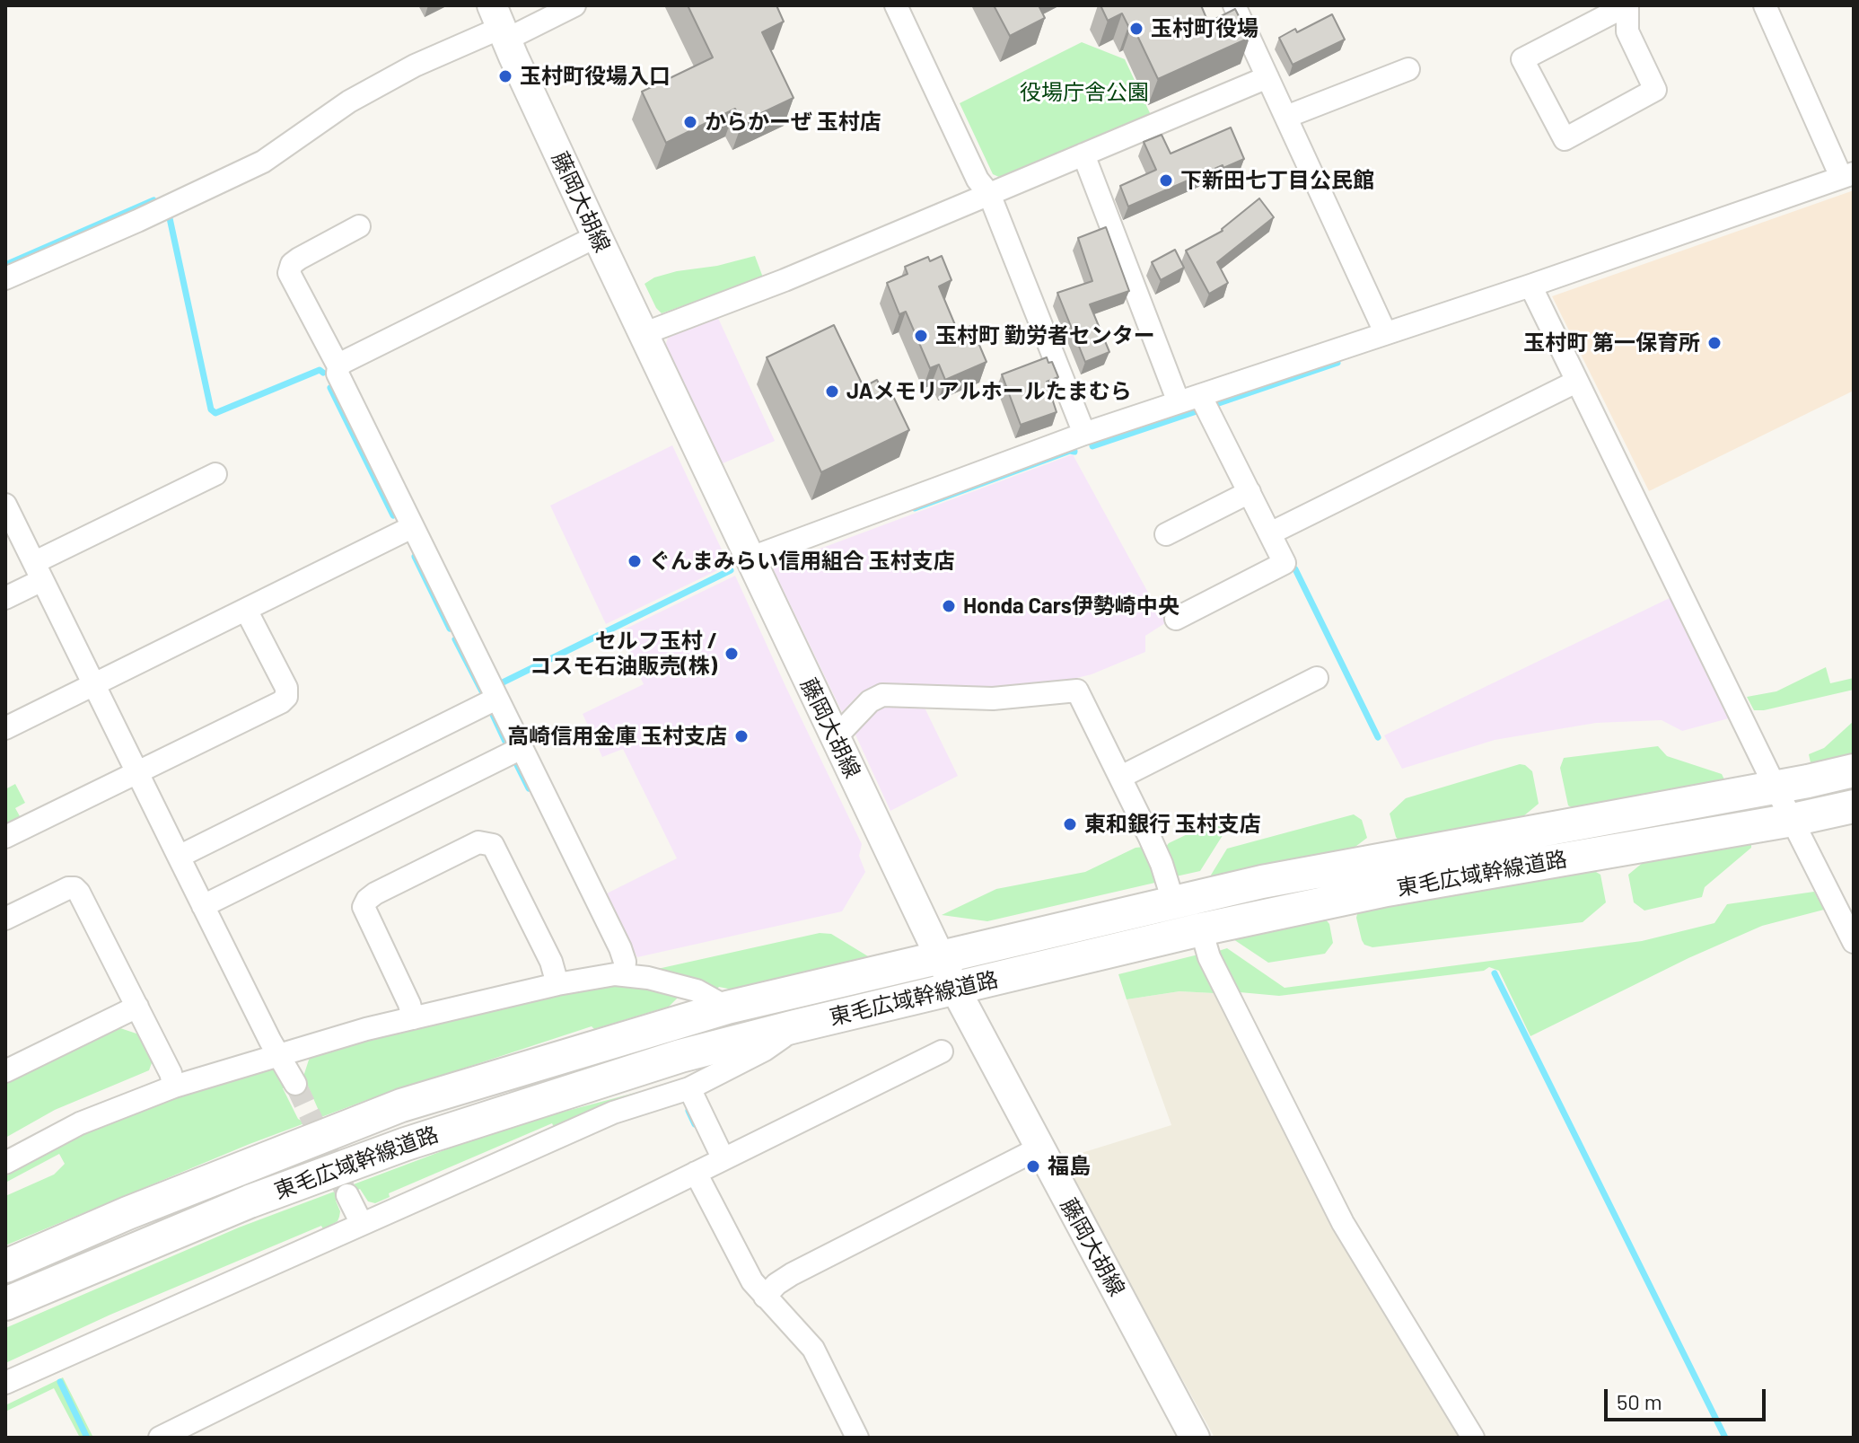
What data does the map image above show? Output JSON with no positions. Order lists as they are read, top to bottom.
{
  "streets": {
    "highway": ["東毛広域幹線道路"],
    "main road": ["藤岡大胡線"]
  },
  "crossings": [
    ["藤岡大胡線", "東毛広域幹線道路"]
  ],
  "parks": ["役場庁舎公園"],
  "places": [
    "玉村町役場",
    "玉村町役場入口",
    "からかーぜ 玉村店",
    "下新田七丁目公民館",
    "玉村町 勤労者センター",
    "玉村町 第一保育所",
    "JAメモリアルホールたまむら",
    "ぐんまみらい信用組合 玉村支店",
    "Honda Cars伊勢崎中央",
    "セルフ玉村 / コスモ石油販売(株)",
    "高崎信用金庫 玉村支店",
    "東和銀行 玉村支店",
    "福島"
  ],
  "scale_bar": "50 m"
}
